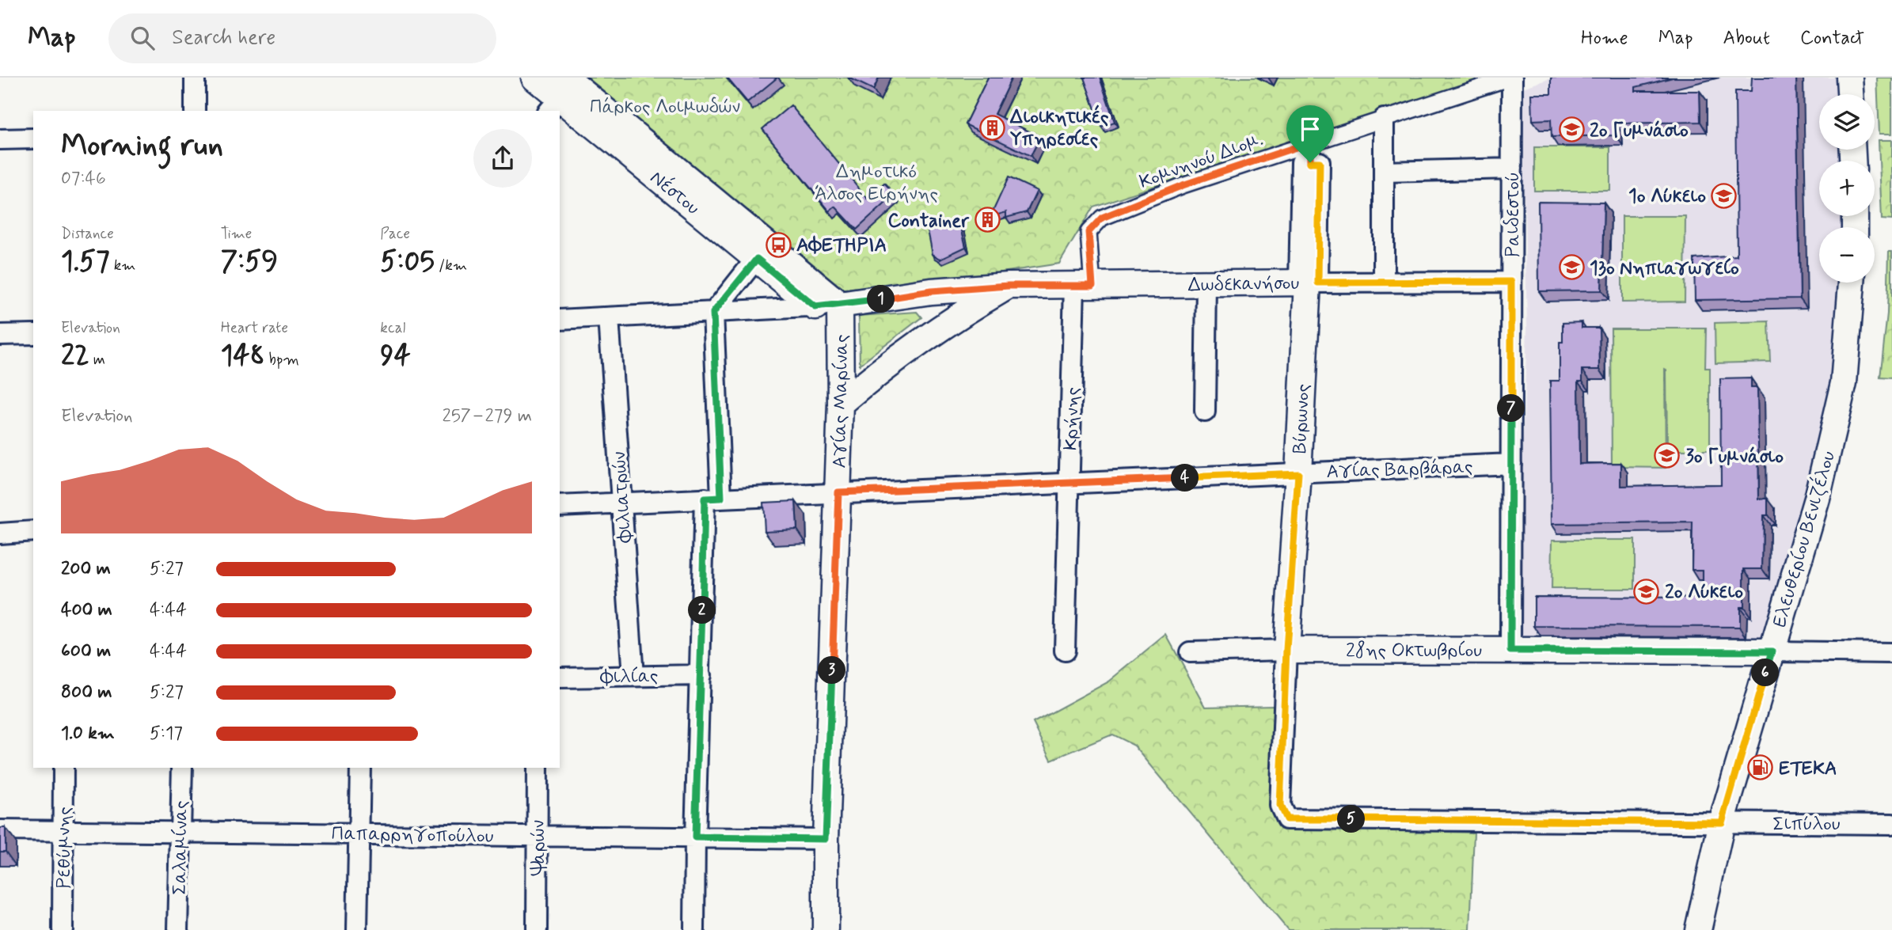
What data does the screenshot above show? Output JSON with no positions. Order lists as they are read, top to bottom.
{
  "streets": {
    "street": [
      "Κομνηνού Διομ.",
      "Νέστου",
      "Ραιδεστού",
      "Δωδεκανήσου",
      "Αγίας Μαρίνας",
      "Κρήνης",
      "Βύρωνος",
      "Αγίας Βαρβάρας",
      "Φιλιατρών",
      "Ελευθερίου Βενιζέλου",
      "28ης Οκτωβρίου",
      "Φιλίας",
      "Σιπύλου",
      "Παπαρρηγοπούλου",
      "Ρεθύμνης",
      "Σαλαμίνας",
      "Ψαρών"
    ]
  },
  "crossings": [
    ["Κομνηνού Διομ.", "Ραιδεστού"],
    ["Κομνηνού Διομ.", "Δωδεκανήσου"],
    ["Κομνηνού Διομ.", "Κρήνης"],
    ["Κομνηνού Διομ.", "Βύρωνος"],
    ["Νέστου", "Δωδεκανήσου"],
    ["Νέστου", "Αγίας Μαρίνας"],
    ["Ραιδεστού", "Δωδεκανήσου"],
    ["Ραιδεστού", "Αγίας Βαρβάρας"],
    ["Ραιδεστού", "28ης Οκτωβρίου"],
    ["Δωδεκανήσου", "Αγίας Μαρίνας"],
    ["Δωδεκανήσου", "Κρήνης"],
    ["Δωδεκανήσου", "Βύρωνος"],
    ["Αγίας Μαρίνας", "Αγίας Βαρβάρας"],
    ["Αγίας Μαρίνας", "Παπαρρηγοπούλου"],
    ["Κρήνης", "Αγίας Βαρβάρας"],
    ["Βύρωνος", "Αγίας Βαρβάρας"],
    ["Βύρωνος", "28ης Οκτωβρίου"],
    ["Βύρωνος", "Σιπύλου"],
    ["Αγίας Βαρβάρας", "Φιλιατρών"],
    ["Φιλιατρών", "Φιλίας"],
    ["Ελευθερίου Βενιζέλου", "28ης Οκτωβρίου"],
    ["Ελευθερίου Βενιζέλου", "Σιπύλου"],
    ["Παπαρρηγοπούλου", "Ρεθύμνης"],
    ["Παπαρρηγοπούλου", "Σαλαμίνας"],
    ["Παπαρρηγοπούλου", "Ψαρών"]
  ],
  "parks": ["Πάρκος Λοιμωδών", "Δημοτικό Άλσος Ειρήνης"],
  "places": {
    "building": ["Διοικητικές Υπηρεσίες", "Container"],
    "school or university": [
      "2ο Γυμνάσιο",
      "1ο Λύκειο",
      "13ο Νηπιαγωγείο",
      "3ο Γυμνάσιο",
      "2ο Λύκειο"
    ],
    "bus stop": ["ΑΦΕΤΗΡΙΑ"],
    "fuel station": ["ΕΤΕΚΑ"]
  },
  "page": {
    "header": "Map",
    "search": "Search here",
    "nav": [
      "Home",
      "Map",
      "About",
      "Contact"
    ],
    "map_buttons": ["+", "−"],
    "heading": ["Morning run", "07:46"],
    "stats": [
      ["Distance", "1.57 km"],
      ["Time", "7:59"],
      ["Pace", "5:05 /km"],
      ["Elevation", "22 m"],
      ["Heart rate", "148 bpm"],
      ["kcal", "94"]
    ],
    "pins": [
      "1",
      "7",
      "4",
      "2",
      "3",
      "6",
      "5"
    ],
    "chart": ["Elevation", "257–279 m"],
    "list": [
      {
        "name": "200 m",
        "note": "5:27"
      },
      {
        "name": "400 m",
        "note": "4:44"
      },
      {
        "name": "600 m",
        "note": "4:44"
      },
      {
        "name": "800 m",
        "note": "5:27"
      },
      {
        "name": "1.0 km",
        "note": "5:17"
      }
    ]
  }
}
